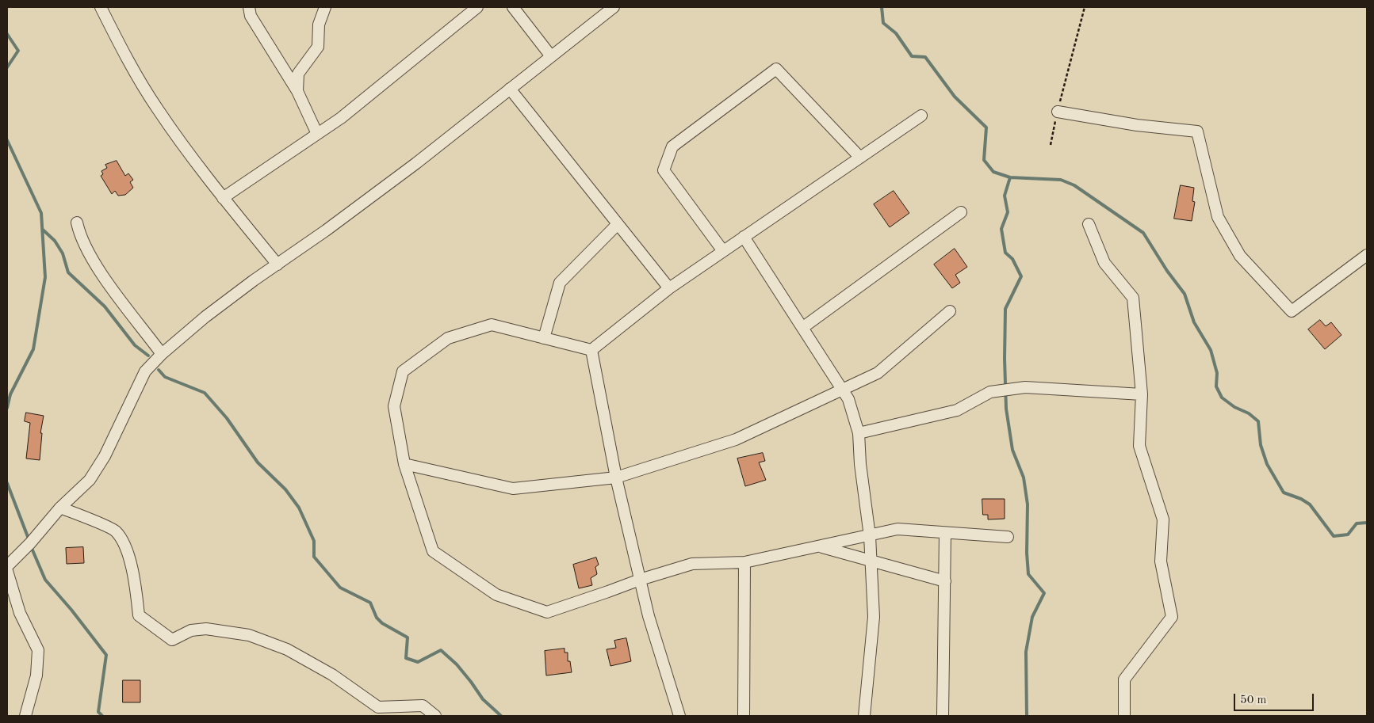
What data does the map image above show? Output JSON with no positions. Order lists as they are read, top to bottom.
{
  "scale_bar": "50 m"
}
